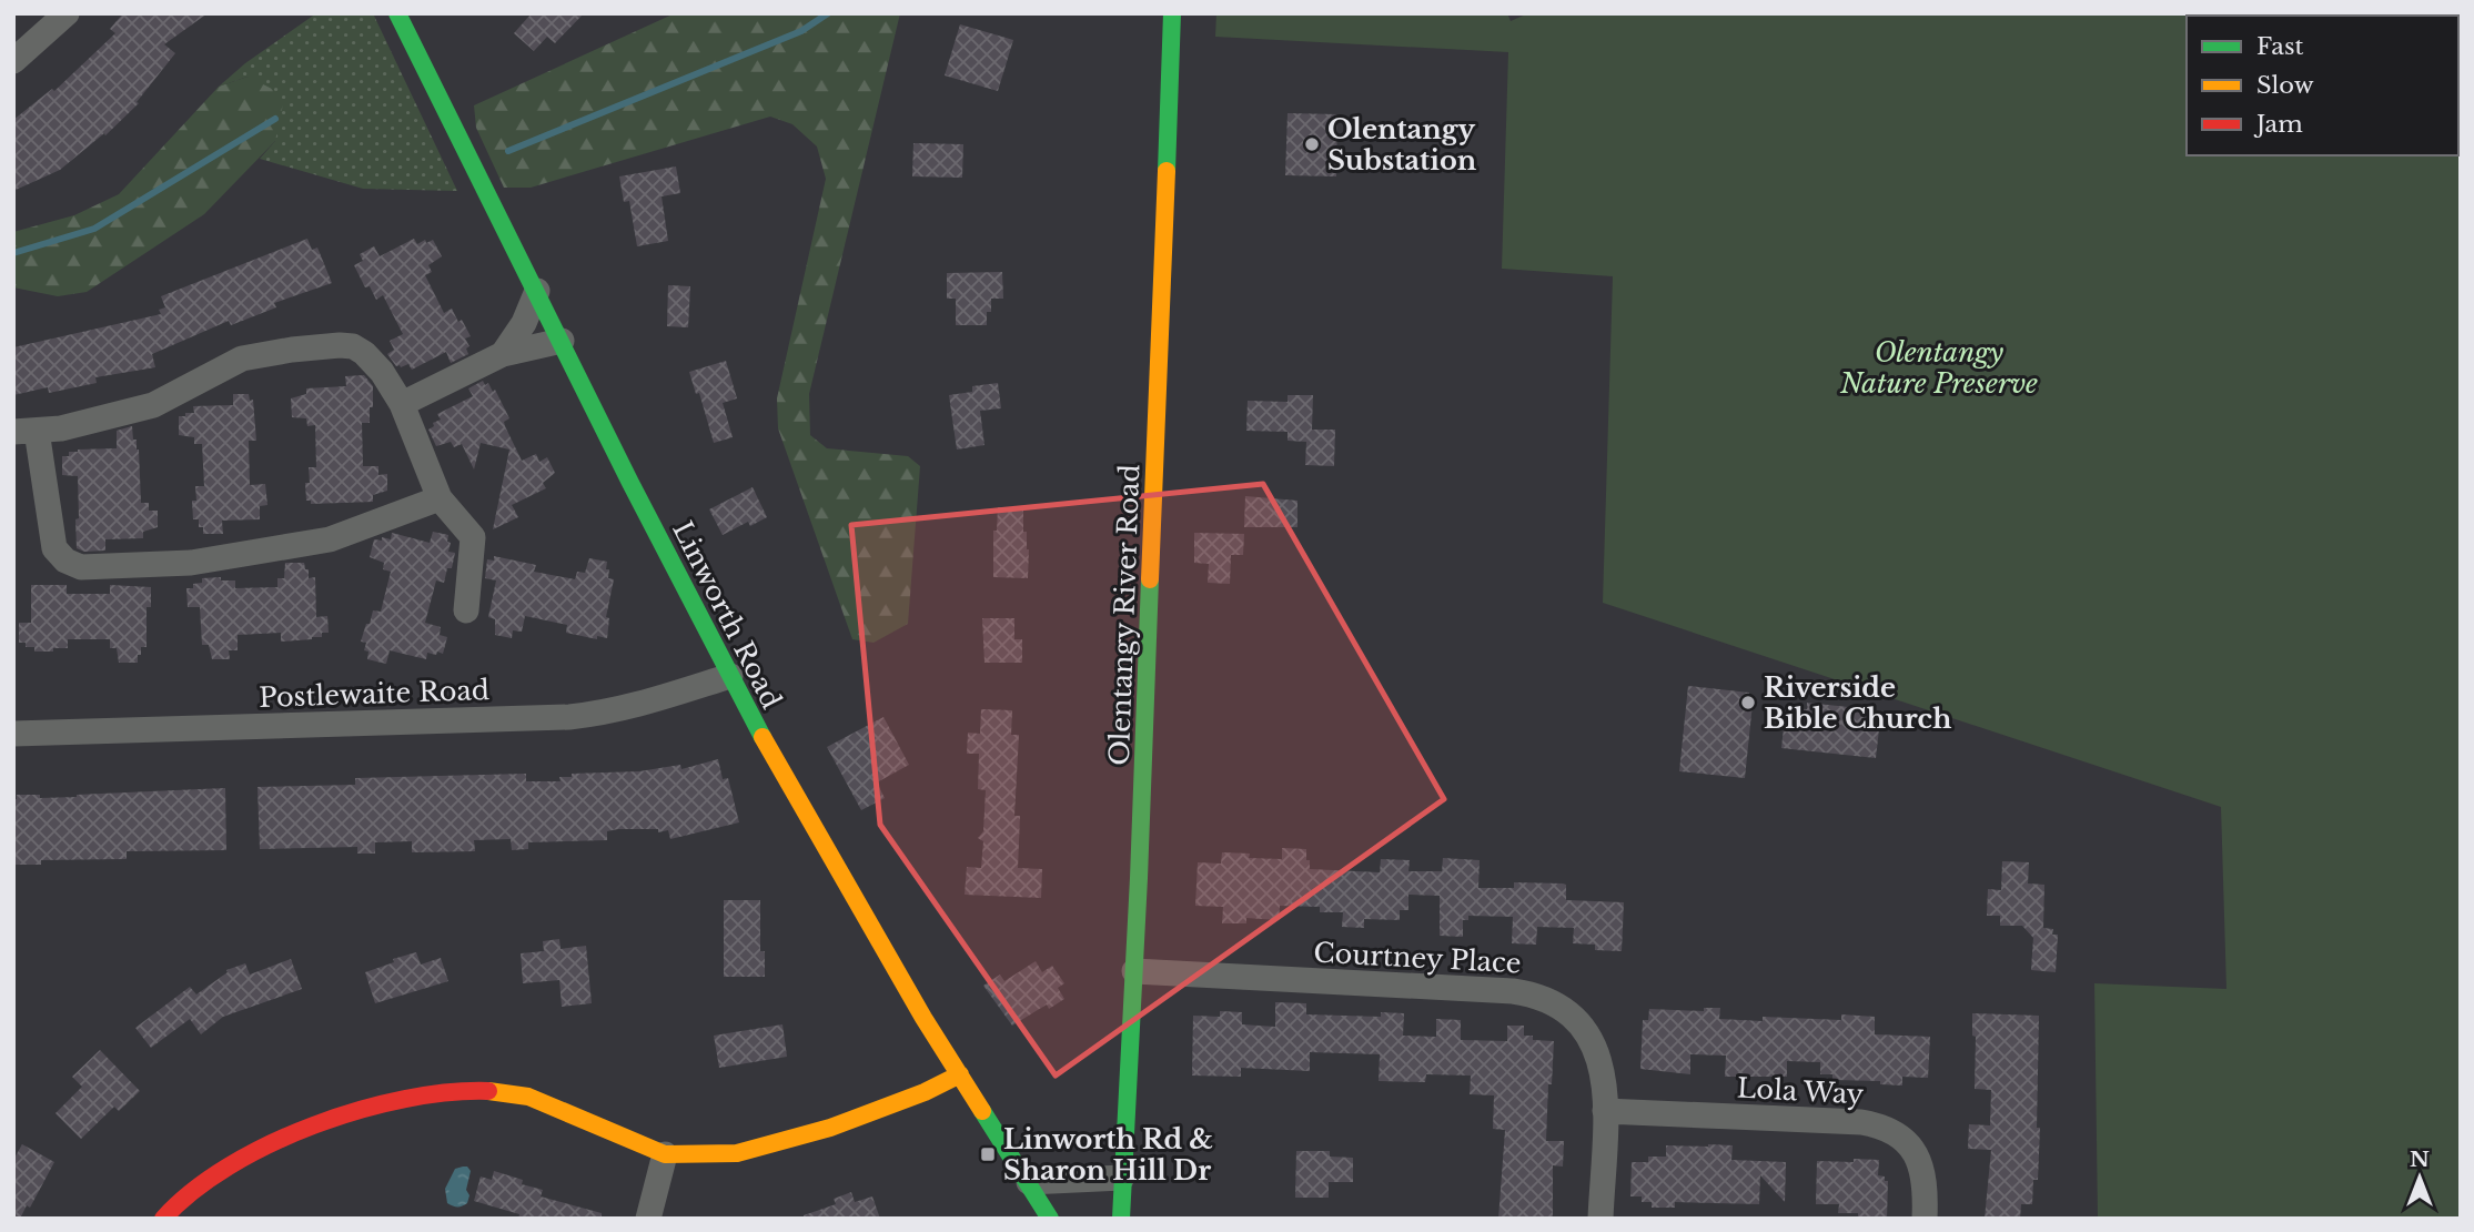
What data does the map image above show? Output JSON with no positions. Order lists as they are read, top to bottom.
{
  "streets": {
    "main road": ["Linworth Road", "Olentangy River Road"],
    "street": ["Postlewaite Road", "Courtney Place", "Lola Way"]
  },
  "crossings": [
    ["Linworth Road", "Postlewaite Road"],
    ["Olentangy River Road", "Courtney Place"],
    ["Courtney Place", "Lola Way"]
  ],
  "parks": ["Olentangy Nature Preserve"],
  "places": {
    "other": ["Olentangy Substation", "Riverside Bible Church"],
    "transit": ["Linworth Rd & Sharon Hill Dr"]
  },
  "legend": ["Fast", "Slow", "Jam"],
  "north": "top"
}
